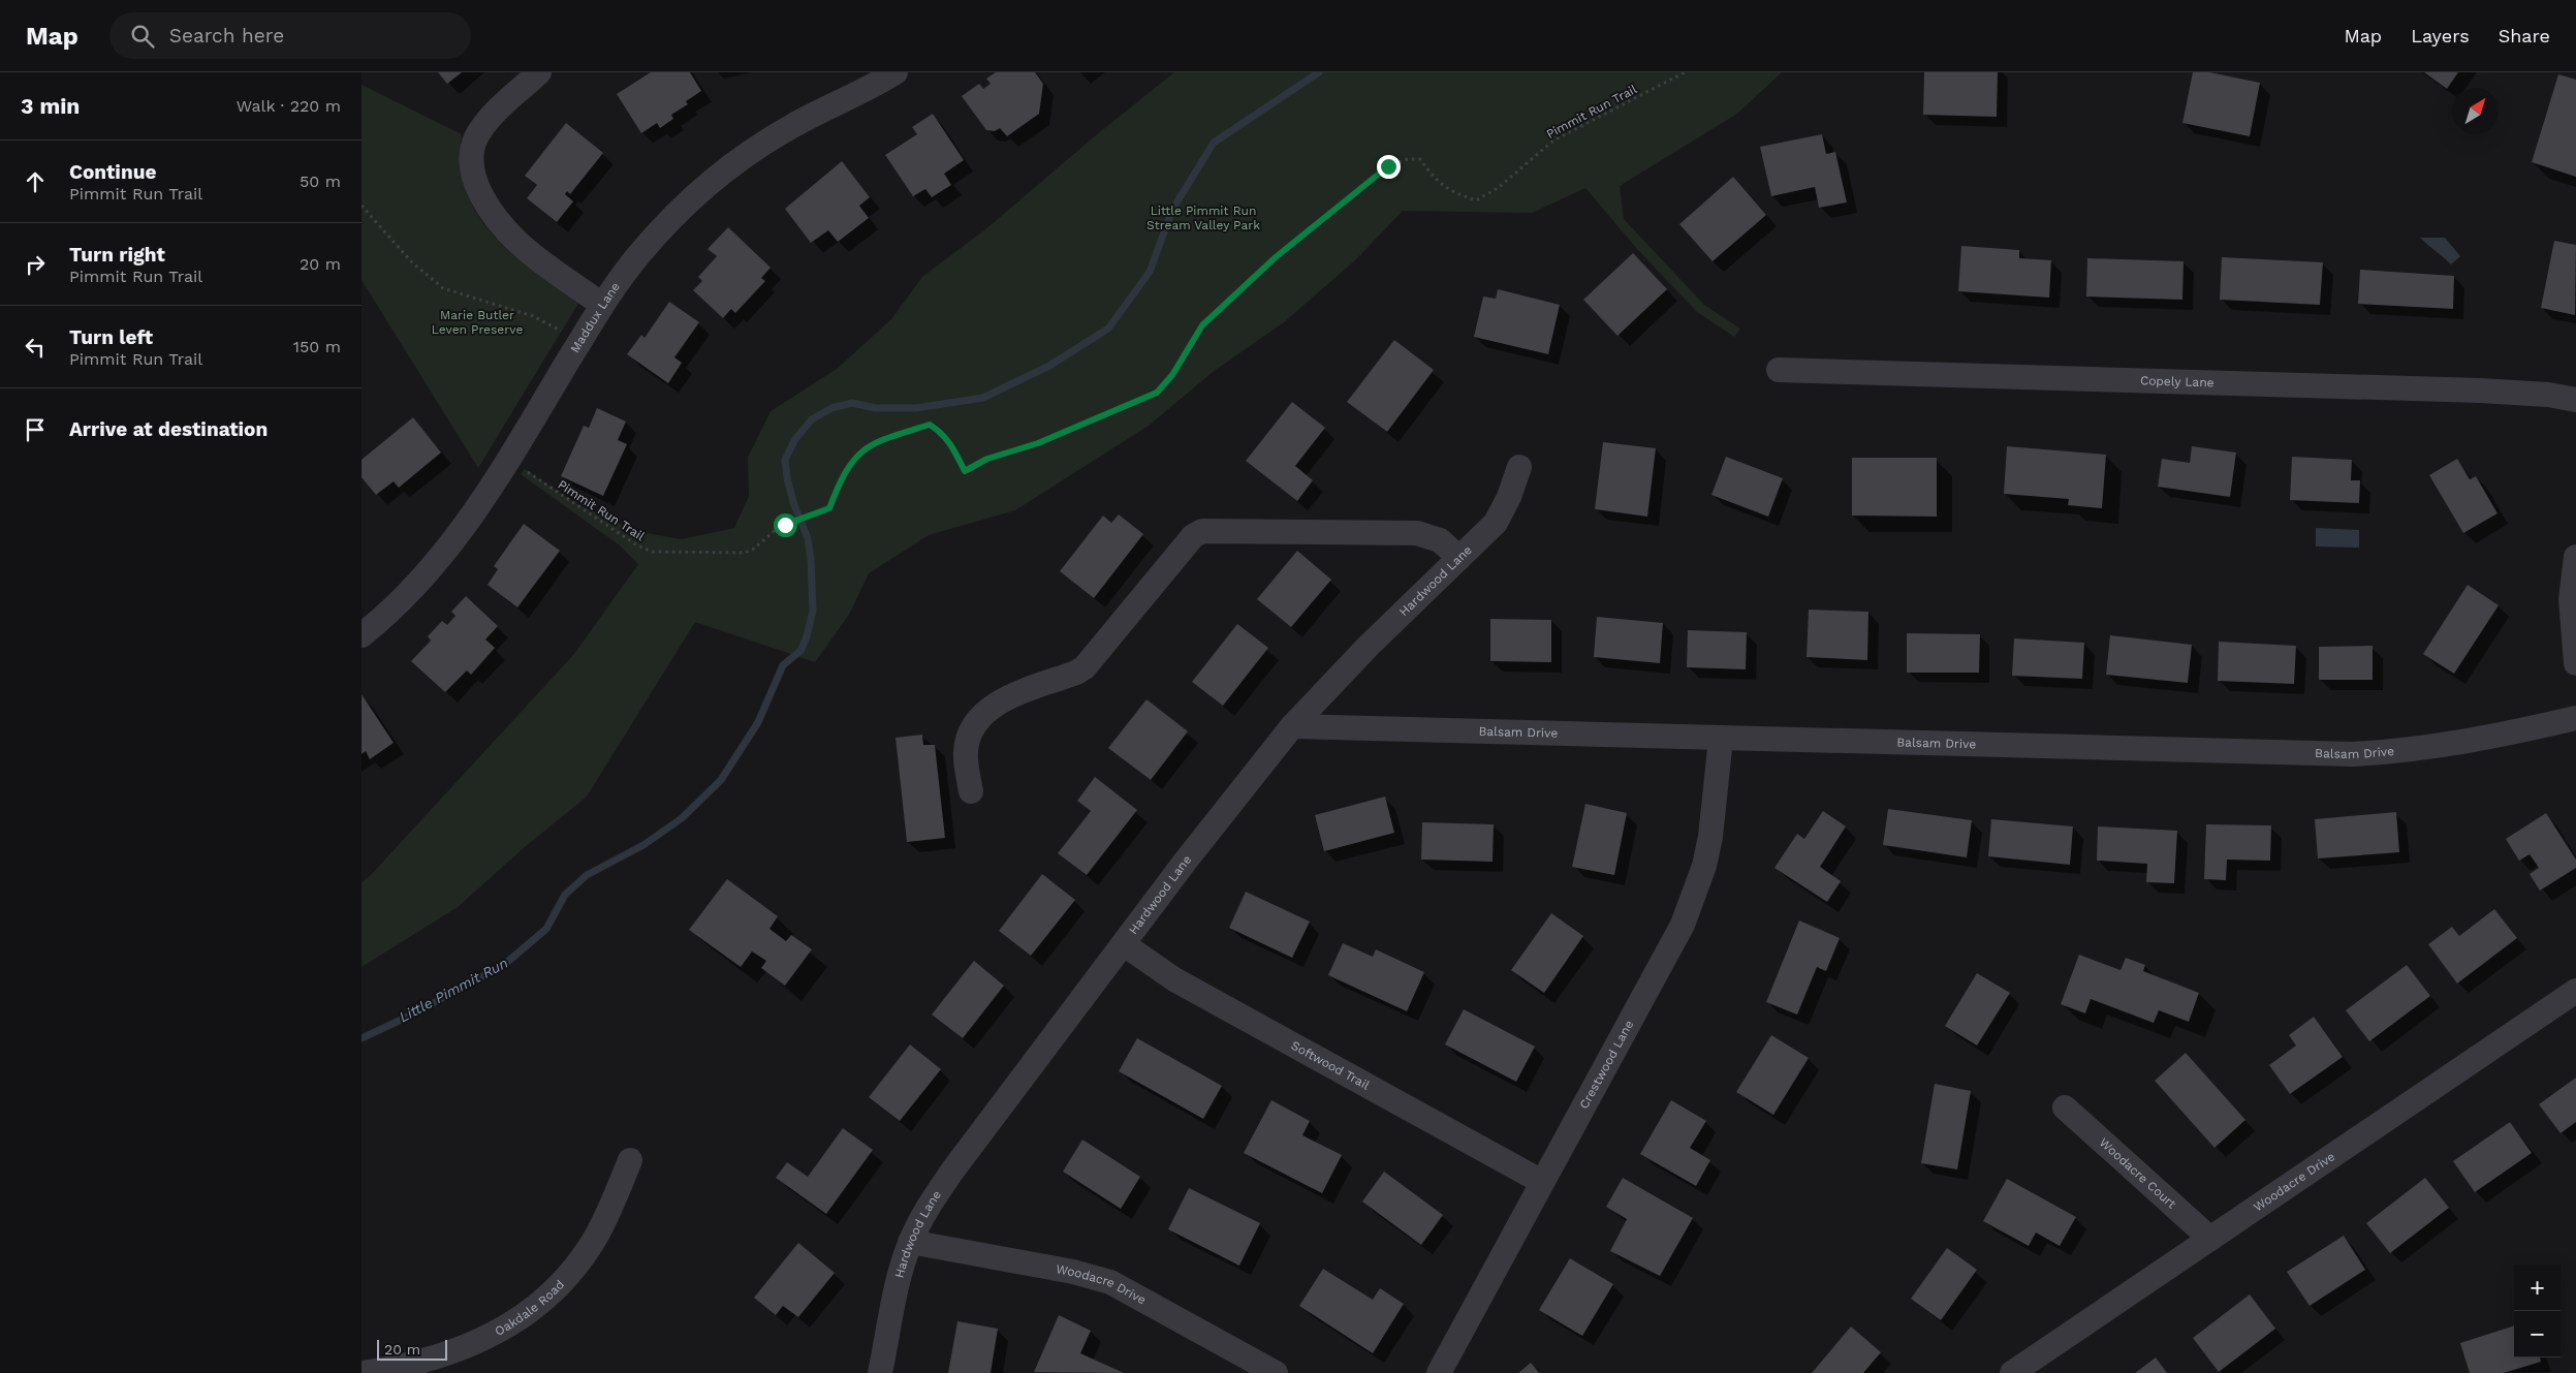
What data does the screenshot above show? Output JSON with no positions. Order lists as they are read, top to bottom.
{
  "streets": {
    "street": [
      "Maddux Lane",
      "Copely Lane",
      "Hardwood Lane",
      "Balsam Drive",
      "Softwood Trail",
      "Crestwood Lane",
      "Woodacre Court",
      "Woodacre Drive",
      "Oakdale Road"
    ],
    "path": ["Pimmit Run Trail"]
  },
  "crossings": [
    ["Pimmit Run Trail", "Maddux Lane"],
    ["Hardwood Lane", "Balsam Drive"],
    ["Hardwood Lane", "Softwood Trail"],
    ["Hardwood Lane", "Woodacre Drive"],
    ["Balsam Drive", "Crestwood Lane"],
    ["Softwood Trail", "Crestwood Lane"],
    ["Woodacre Court", "Woodacre Drive"]
  ],
  "water": ["Little Pimmit Run"],
  "parks": ["Little Pimmit Run Stream Valley Park", "Marie Butler Leven Preserve"],
  "scale_bar": "20 m",
  "north": "top right",
  "page": {
    "header": "Map",
    "search": "Search here",
    "nav": ["Map", "Layers", "Share"],
    "heading": ["3 min", "Walk · 220 m"],
    "list": [
      ["Continue", "Pimmit Run Trail", "50 m"],
      ["Turn right", "Pimmit Run Trail", "20 m"],
      ["Turn left", "Pimmit Run Trail", "150 m"],
      "Arrive at destination"
    ],
    "map_buttons": ["+", "−"],
    "scale": "20 m"
  }
}
